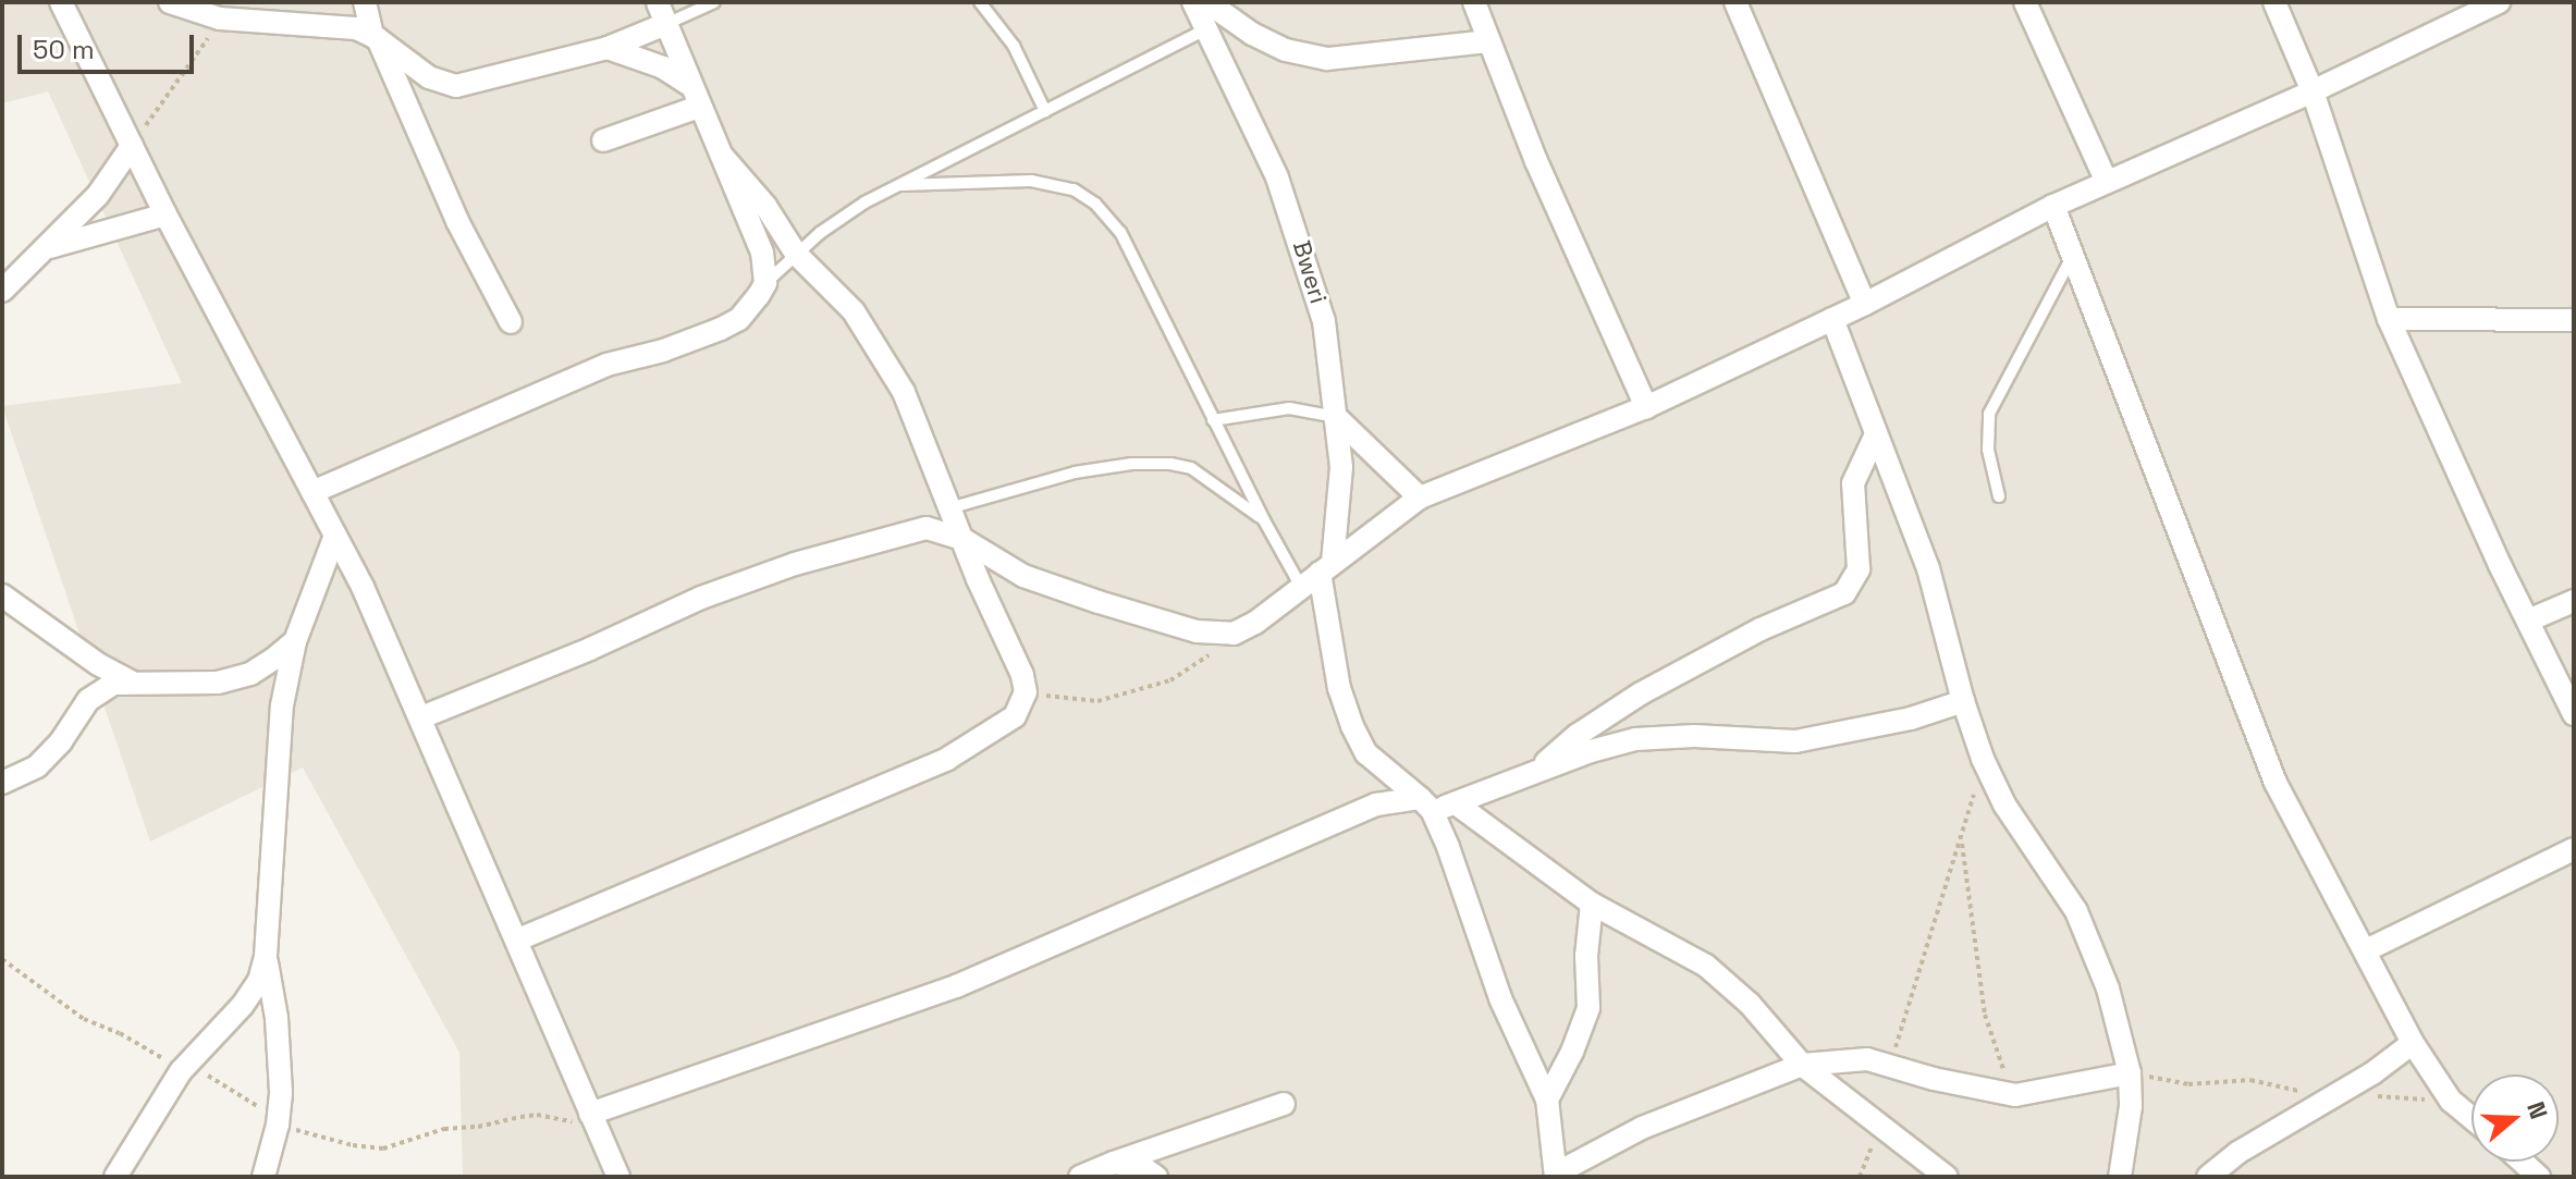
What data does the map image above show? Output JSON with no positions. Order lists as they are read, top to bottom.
{
  "streets": {
    "street": ["Bweri"]
  },
  "scale_bar": "50 m",
  "north": "right"
}
